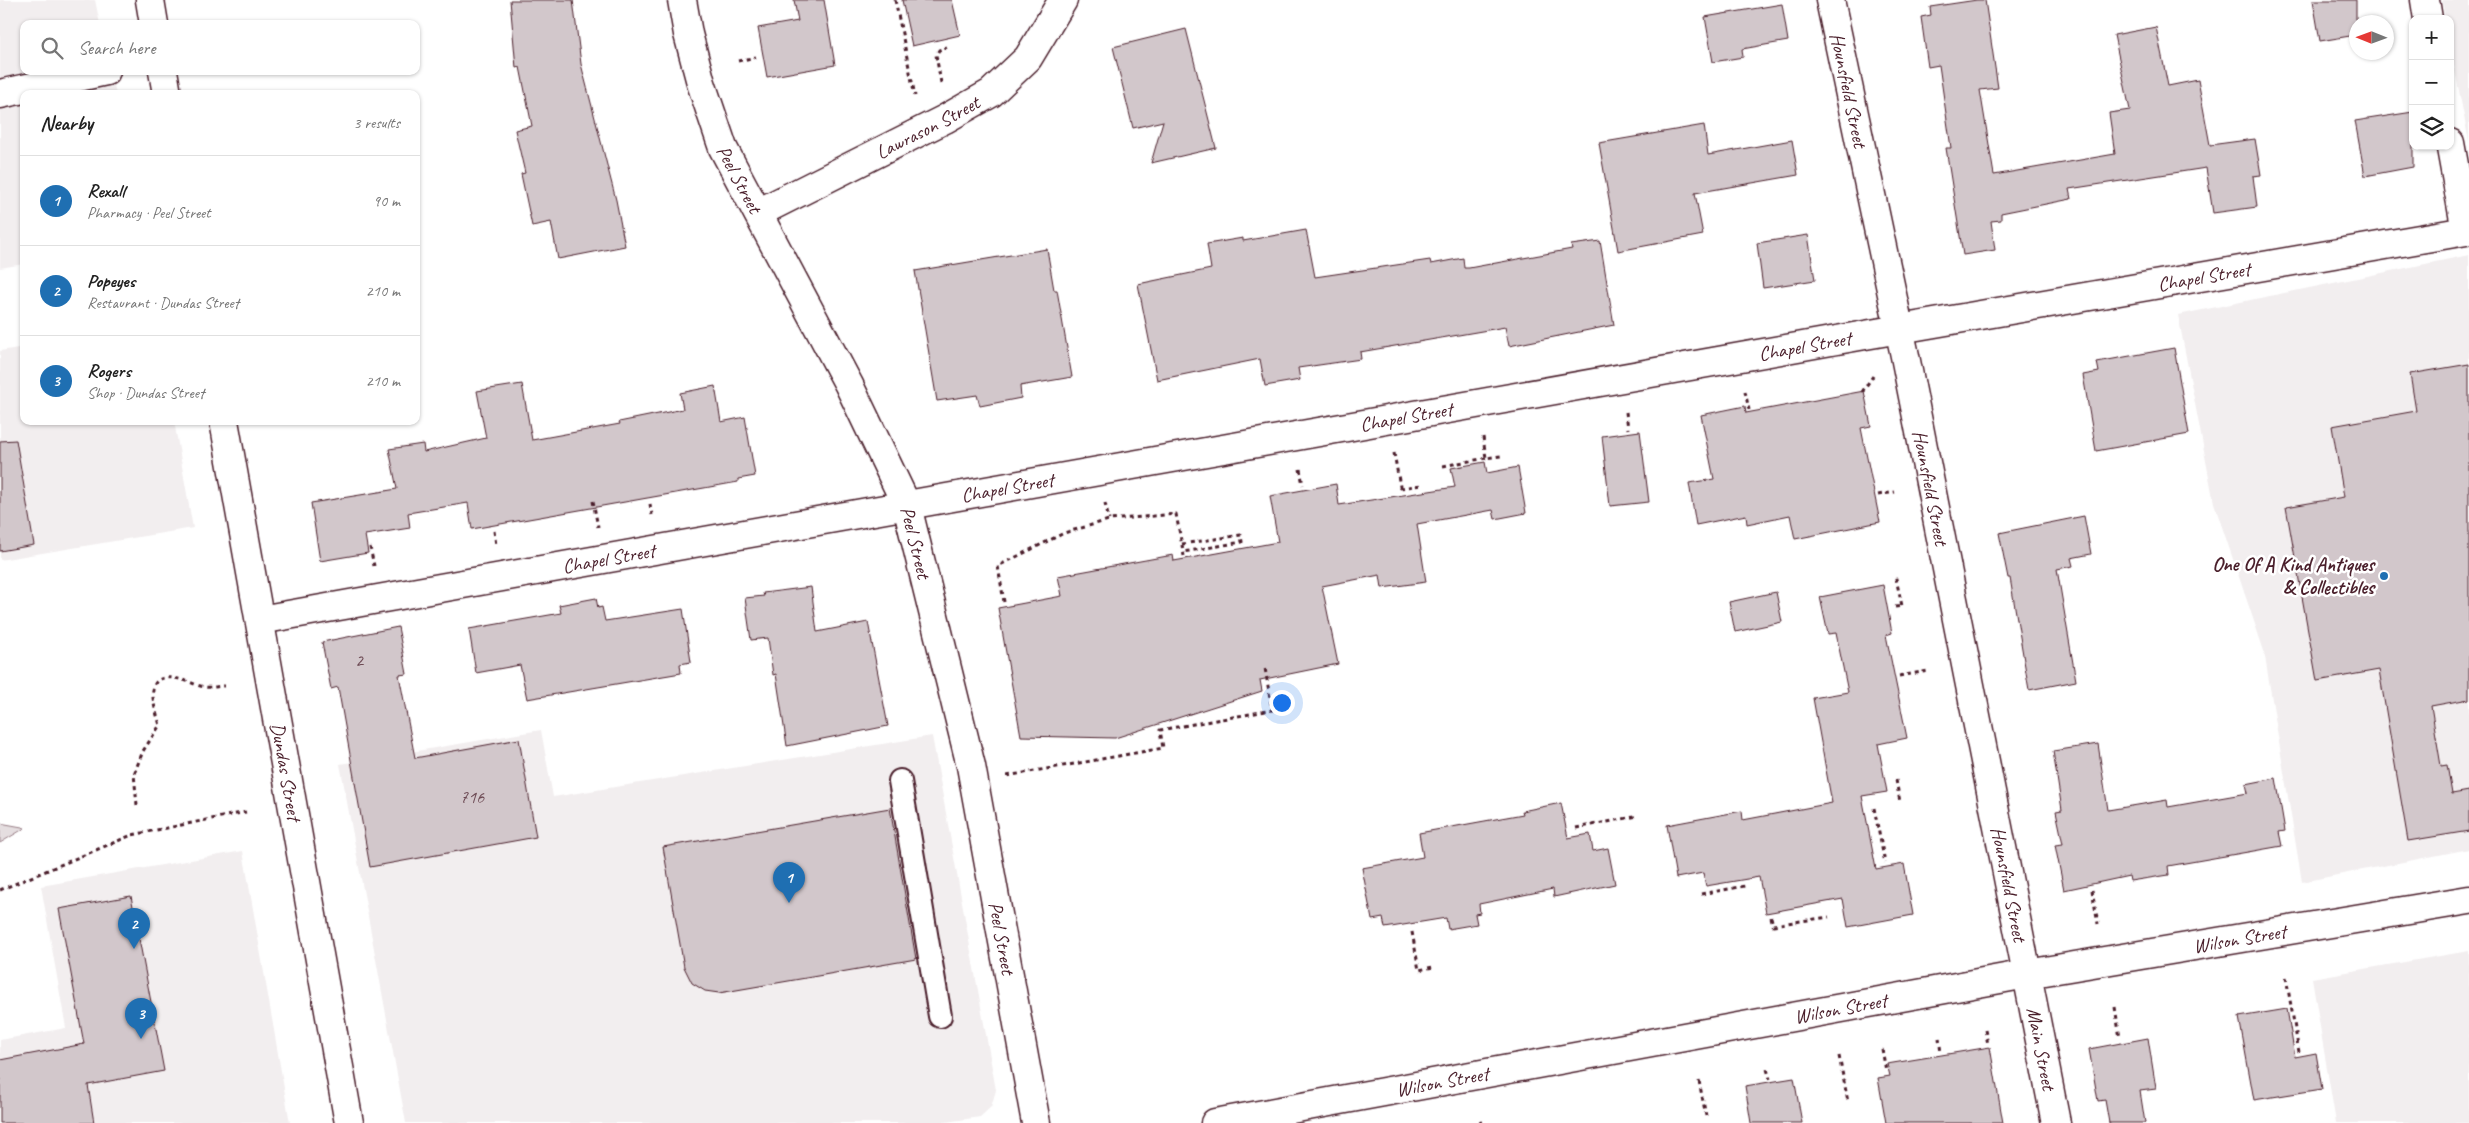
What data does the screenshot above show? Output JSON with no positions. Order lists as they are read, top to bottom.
{
  "streets": {
    "street": [
      "Hounsfield Street",
      "Lawrason Street",
      "Peel Street",
      "Chapel Street",
      "Dundas Street",
      "Wilson Street",
      "Main Street"
    ]
  },
  "crossings": [
    ["Hounsfield Street", "Chapel Street"],
    ["Hounsfield Street", "Wilson Street"],
    ["Hounsfield Street", "Main Street"],
    ["Lawrason Street", "Peel Street"],
    ["Peel Street", "Chapel Street"],
    ["Chapel Street", "Dundas Street"],
    ["Wilson Street", "Main Street"]
  ],
  "places": ["One Of A Kind Antiques & Collectibles"],
  "house_numbers": ["2", "716"],
  "north": "left",
  "page": {
    "map_buttons": ["+", "−"],
    "search": "Search here",
    "heading": ["Nearby", "3 results"],
    "list": [
      {
        "mark": "1",
        "name": "Rexall",
        "note": "Pharmacy · Peel Street",
        "value": "90 m"
      },
      {
        "mark": "2",
        "name": "Popeyes",
        "note": "Restaurant · Dundas Street",
        "value": "210 m"
      },
      {
        "mark": "3",
        "name": "Rogers",
        "note": "Shop · Dundas Street",
        "value": "210 m"
      }
    ],
    "pins": ["1", "2", "3"]
  }
}
